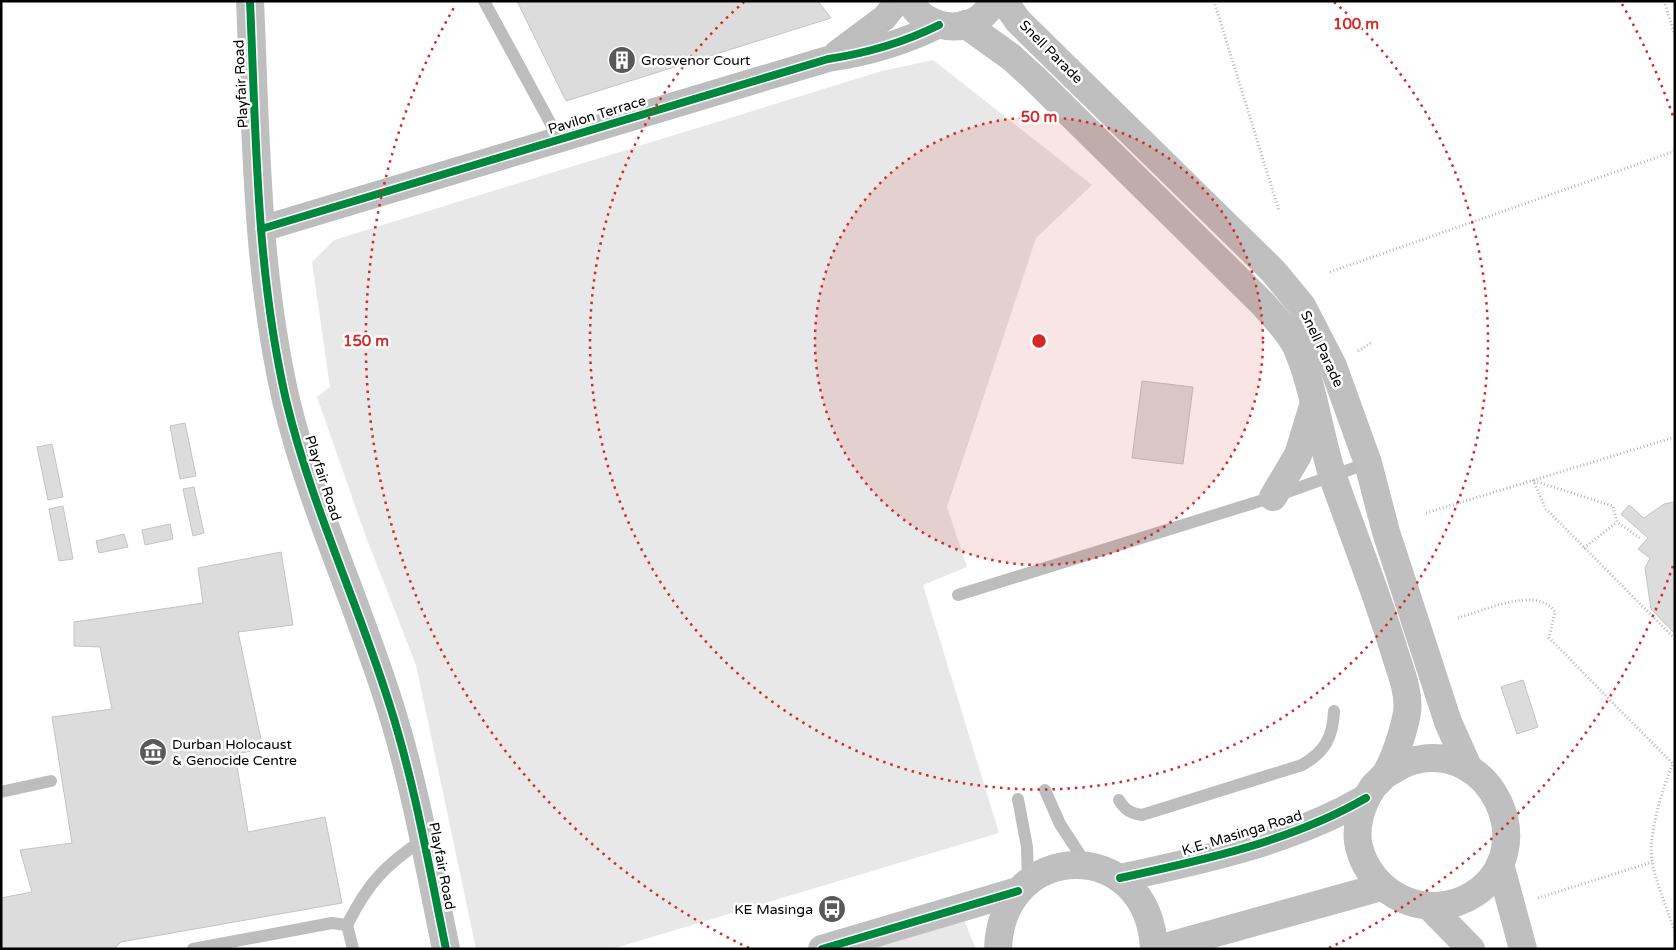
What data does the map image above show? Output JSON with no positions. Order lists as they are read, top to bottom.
{
  "streets": {
    "main road": ["Snell Parade", "Playfair Road", "K.E. Masinga Road"],
    "street": ["Pavilon Terrace"]
  },
  "crossings": [
    ["Snell Parade", "Pavilon Terrace"],
    ["Snell Parade", "K.E. Masinga Road"],
    ["Playfair Road", "Pavilon Terrace"]
  ],
  "places": {
    "building": ["Grosvenor Court"],
    "museum": ["Durban Holocaust & Genocide Centre"],
    "bus stop": ["KE Masinga"]
  },
  "rings": ["100 m", "50 m", "150 m"]
}
